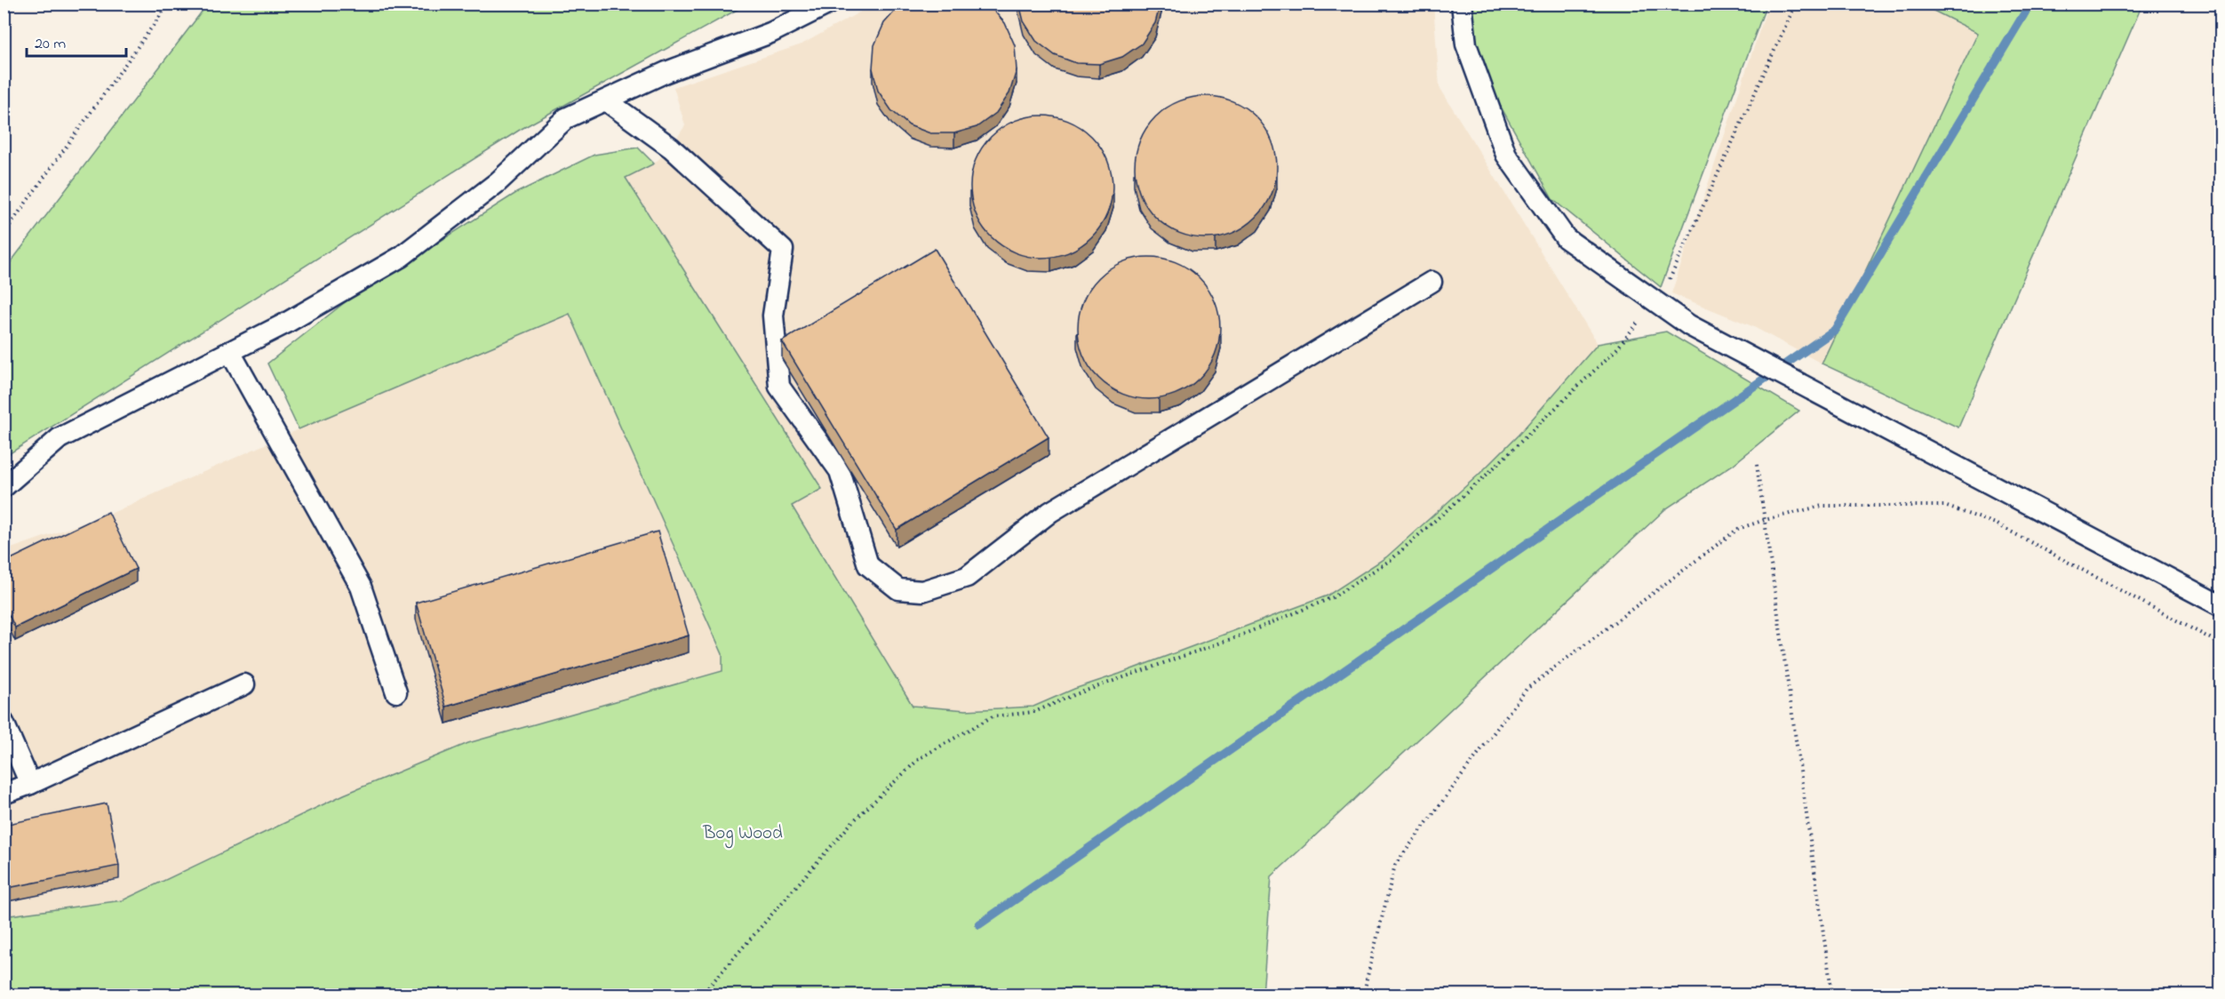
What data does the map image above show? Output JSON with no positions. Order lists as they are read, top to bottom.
{
  "parks": ["Bog Wood"],
  "scale_bar": "20 m"
}
